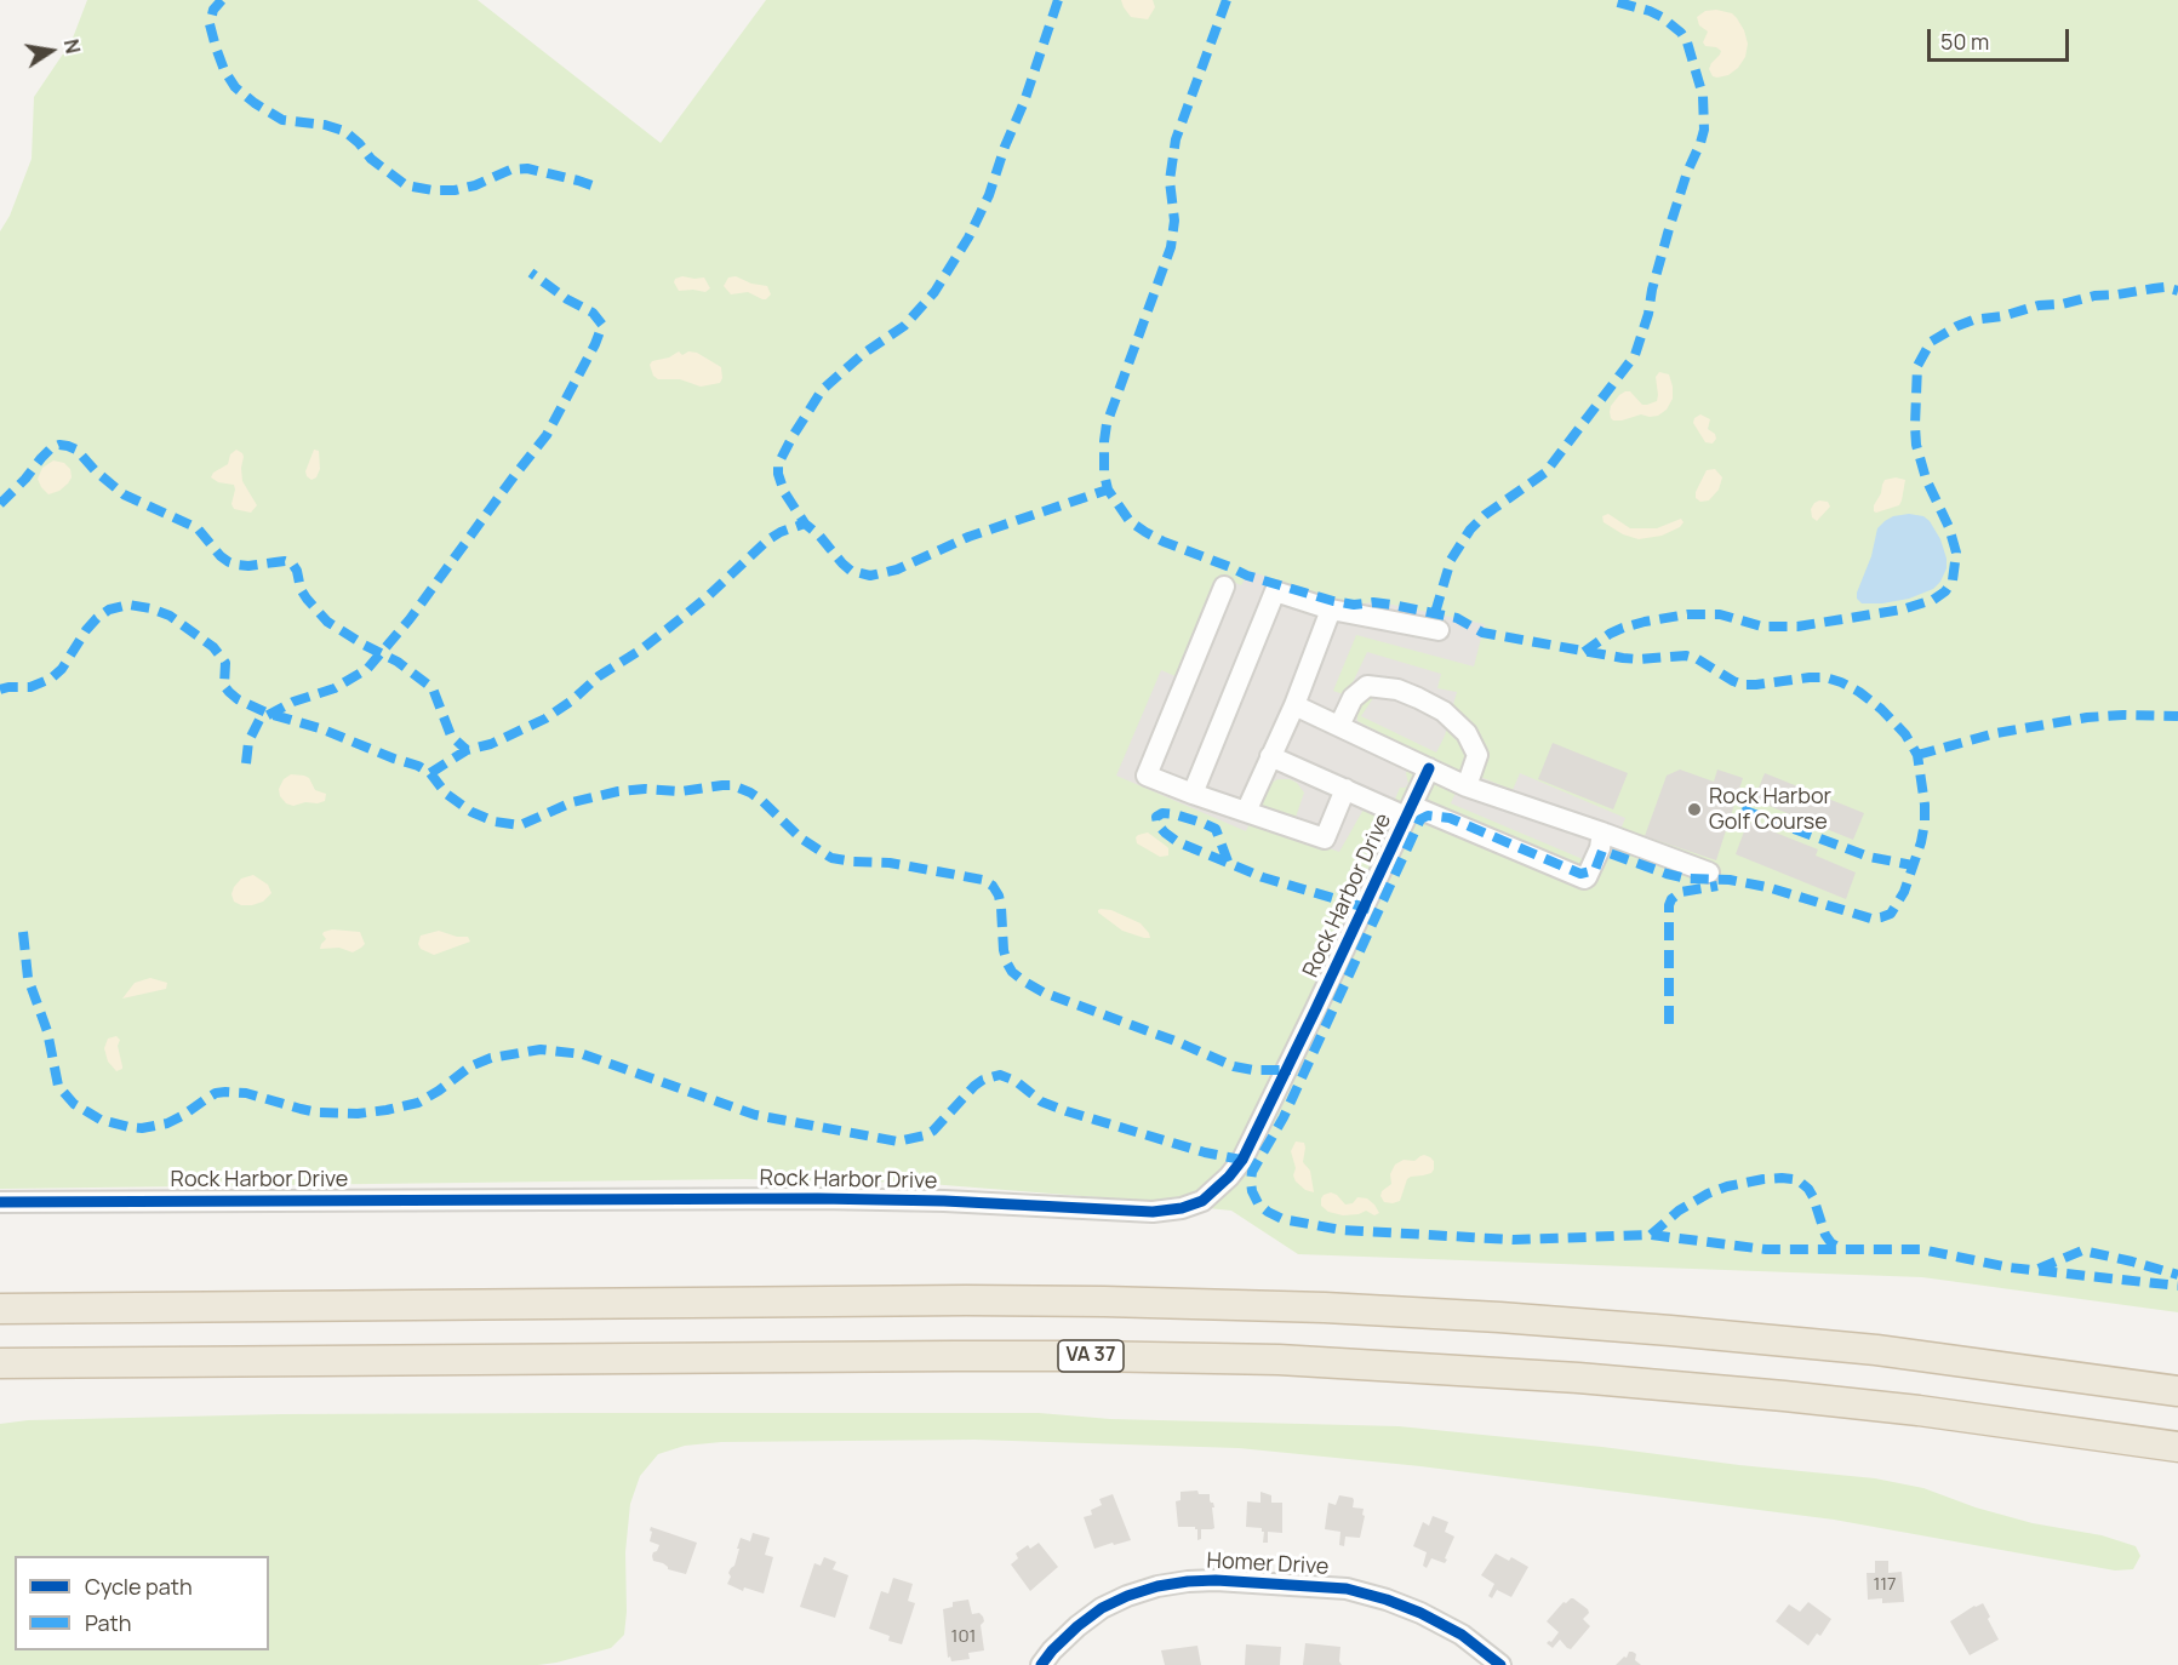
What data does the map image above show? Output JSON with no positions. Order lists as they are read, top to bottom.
{
  "streets": {
    "highway": ["VA 37"],
    "street": ["Rock Harbor Drive", "Homer Drive"]
  },
  "places": ["Rock Harbor Golf Course"],
  "house_numbers": ["117", "101"],
  "legend": ["Cycle path", "Path"],
  "scale_bar": "50 m",
  "north": "right"
}
